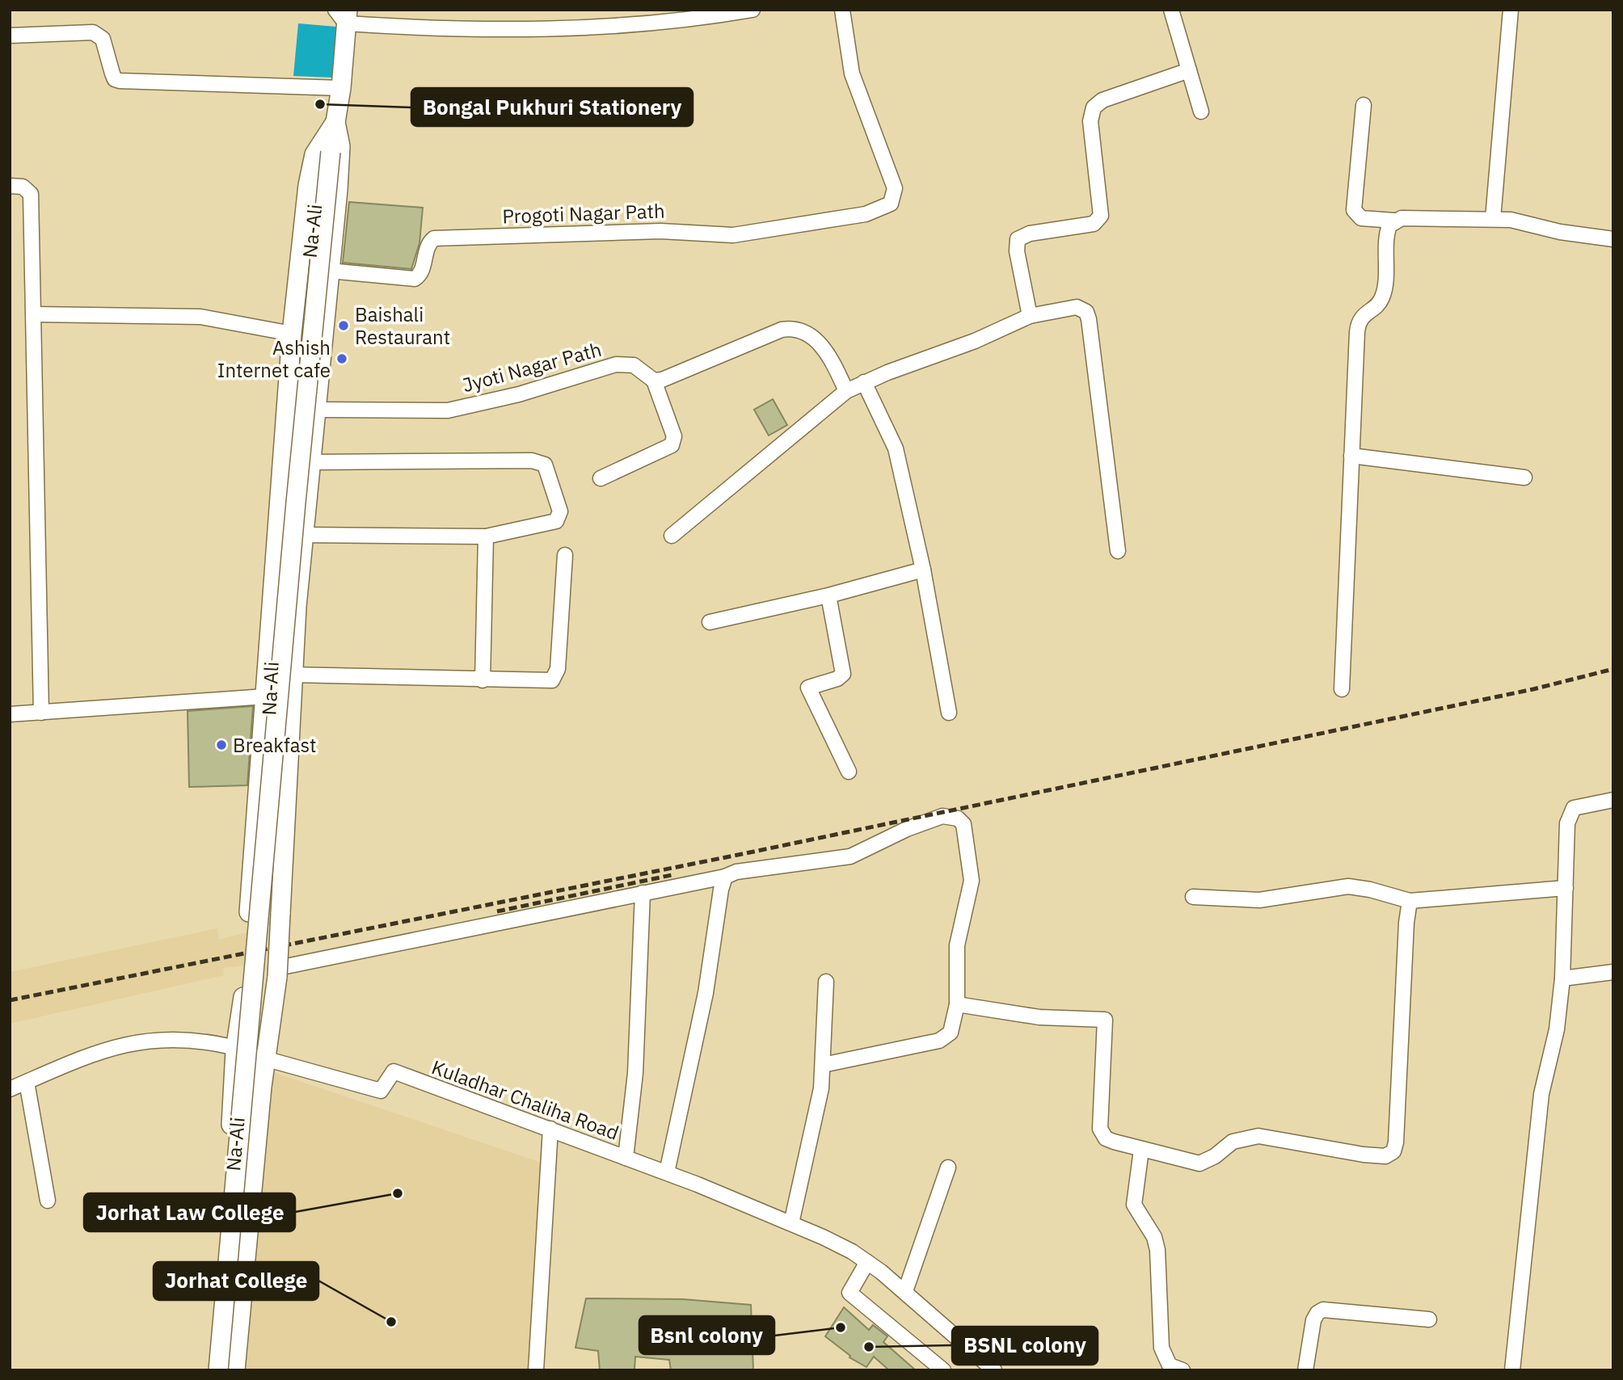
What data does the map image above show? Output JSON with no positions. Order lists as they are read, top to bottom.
{
  "streets": {
    "main road": ["Na-Ali"],
    "street": ["Progoti Nagar Path", "Jyoti Nagar Path", "Kuladhar Chaliha Road"]
  },
  "crossings": [
    ["Progoti Nagar Path", "Na-Ali"],
    ["Na-Ali", "Jyoti Nagar Path"],
    ["Na-Ali", "Kuladhar Chaliha Road"]
  ],
  "places": [
    "Bongal Pukhuri Stationery",
    "Baishali Restaurant",
    "Ashish Internet cafe",
    "Breakfast",
    "Jorhat Law College",
    "Jorhat College",
    "Bsnl colony",
    "BSNL colony"
  ]
}
